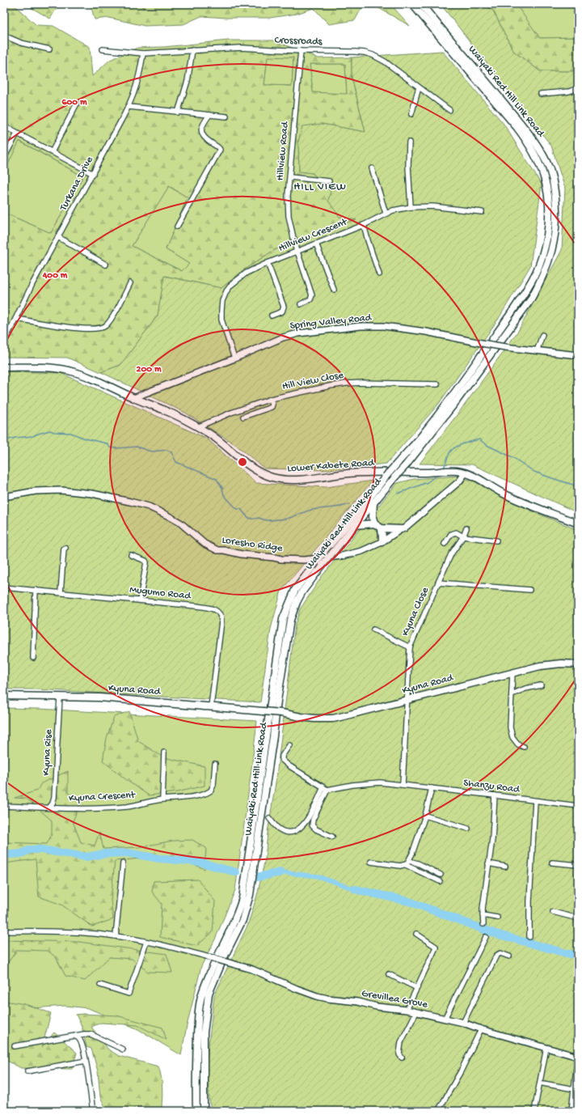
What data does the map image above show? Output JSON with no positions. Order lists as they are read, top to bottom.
{
  "streets": {
    "main road": ["Waiyaki Red Hill Link Road", "Lower Kabete Road", "Kyuna Road"],
    "street": [
      "Crossroads",
      "Hillview Road",
      "Turkana Drive",
      "Hillview Crescent",
      "Spring Valley Road",
      "Hill View Close",
      "Loresho Ridge",
      "Mugumo Road",
      "Kyuna Close",
      "Kyuna Rise",
      "Shanzu Road",
      "Kyuna Crescent",
      "Grevillea Grove"
    ]
  },
  "crossings": [
    ["Crossroads", "Hillview Road"],
    ["Crossroads", "Turkana Drive"],
    ["Hillview Road", "Hillview Crescent"],
    ["Hillview Crescent", "Spring Valley Road"],
    ["Spring Valley Road", "Lower Kabete Road"],
    ["Hill View Close", "Lower Kabete Road"],
    ["Lower Kabete Road", "Loresho Ridge"],
    ["Mugumo Road", "Kyuna Road"],
    ["Kyuna Close", "Kyuna Road"],
    ["Kyuna Road", "Kyuna Rise"],
    ["Kyuna Rise", "Kyuna Crescent"]
  ],
  "districts": ["HILL VIEW"],
  "rings": ["600 m", "400 m", "200 m"]
}
